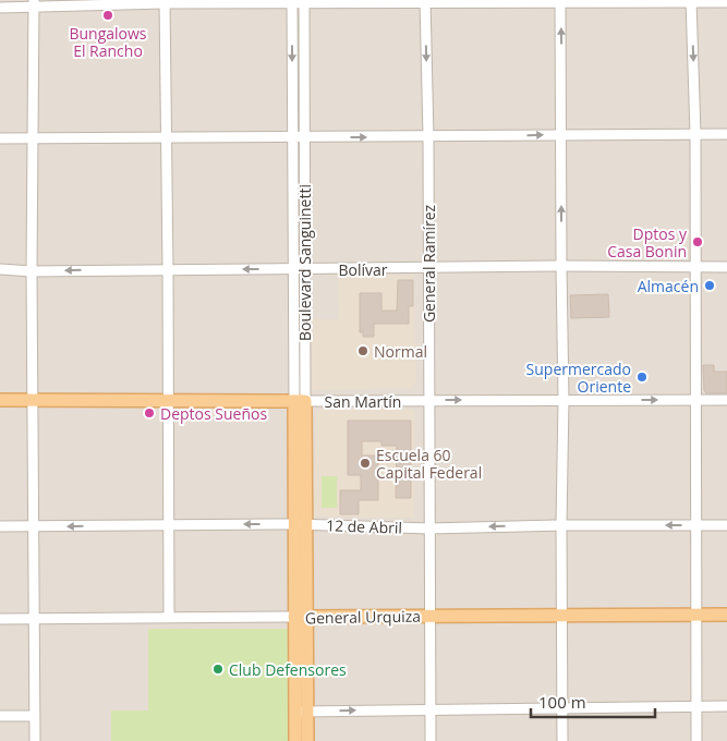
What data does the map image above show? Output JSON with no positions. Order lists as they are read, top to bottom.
{
  "streets": {
    "main road": ["Boulevard Sanguinetti", "San Martín", "General Urquiza"],
    "street": ["General Ramírez", "Bolívar", "12 de Abril"]
  },
  "crossings": [
    ["Boulevard Sanguinetti", "Bolívar"],
    ["Boulevard Sanguinetti", "San Martín"],
    ["Boulevard Sanguinetti", "12 de Abril"],
    ["Boulevard Sanguinetti", "General Urquiza"],
    ["General Ramírez", "Bolívar"],
    ["General Ramírez", "San Martín"],
    ["General Ramírez", "12 de Abril"],
    ["General Ramírez", "General Urquiza"]
  ],
  "one_way": ["Bolívar", "San Martín", "12 de Abril"],
  "places": [
    "Bungalows El Rancho",
    "Dptos y Casa Bonin",
    "Almacén",
    "Normal",
    "Supermercado Oriente",
    "Deptos Sueños",
    "Escuela 60 Capital Federal",
    "Club Defensores"
  ],
  "scale_bar": "100 m"
}
